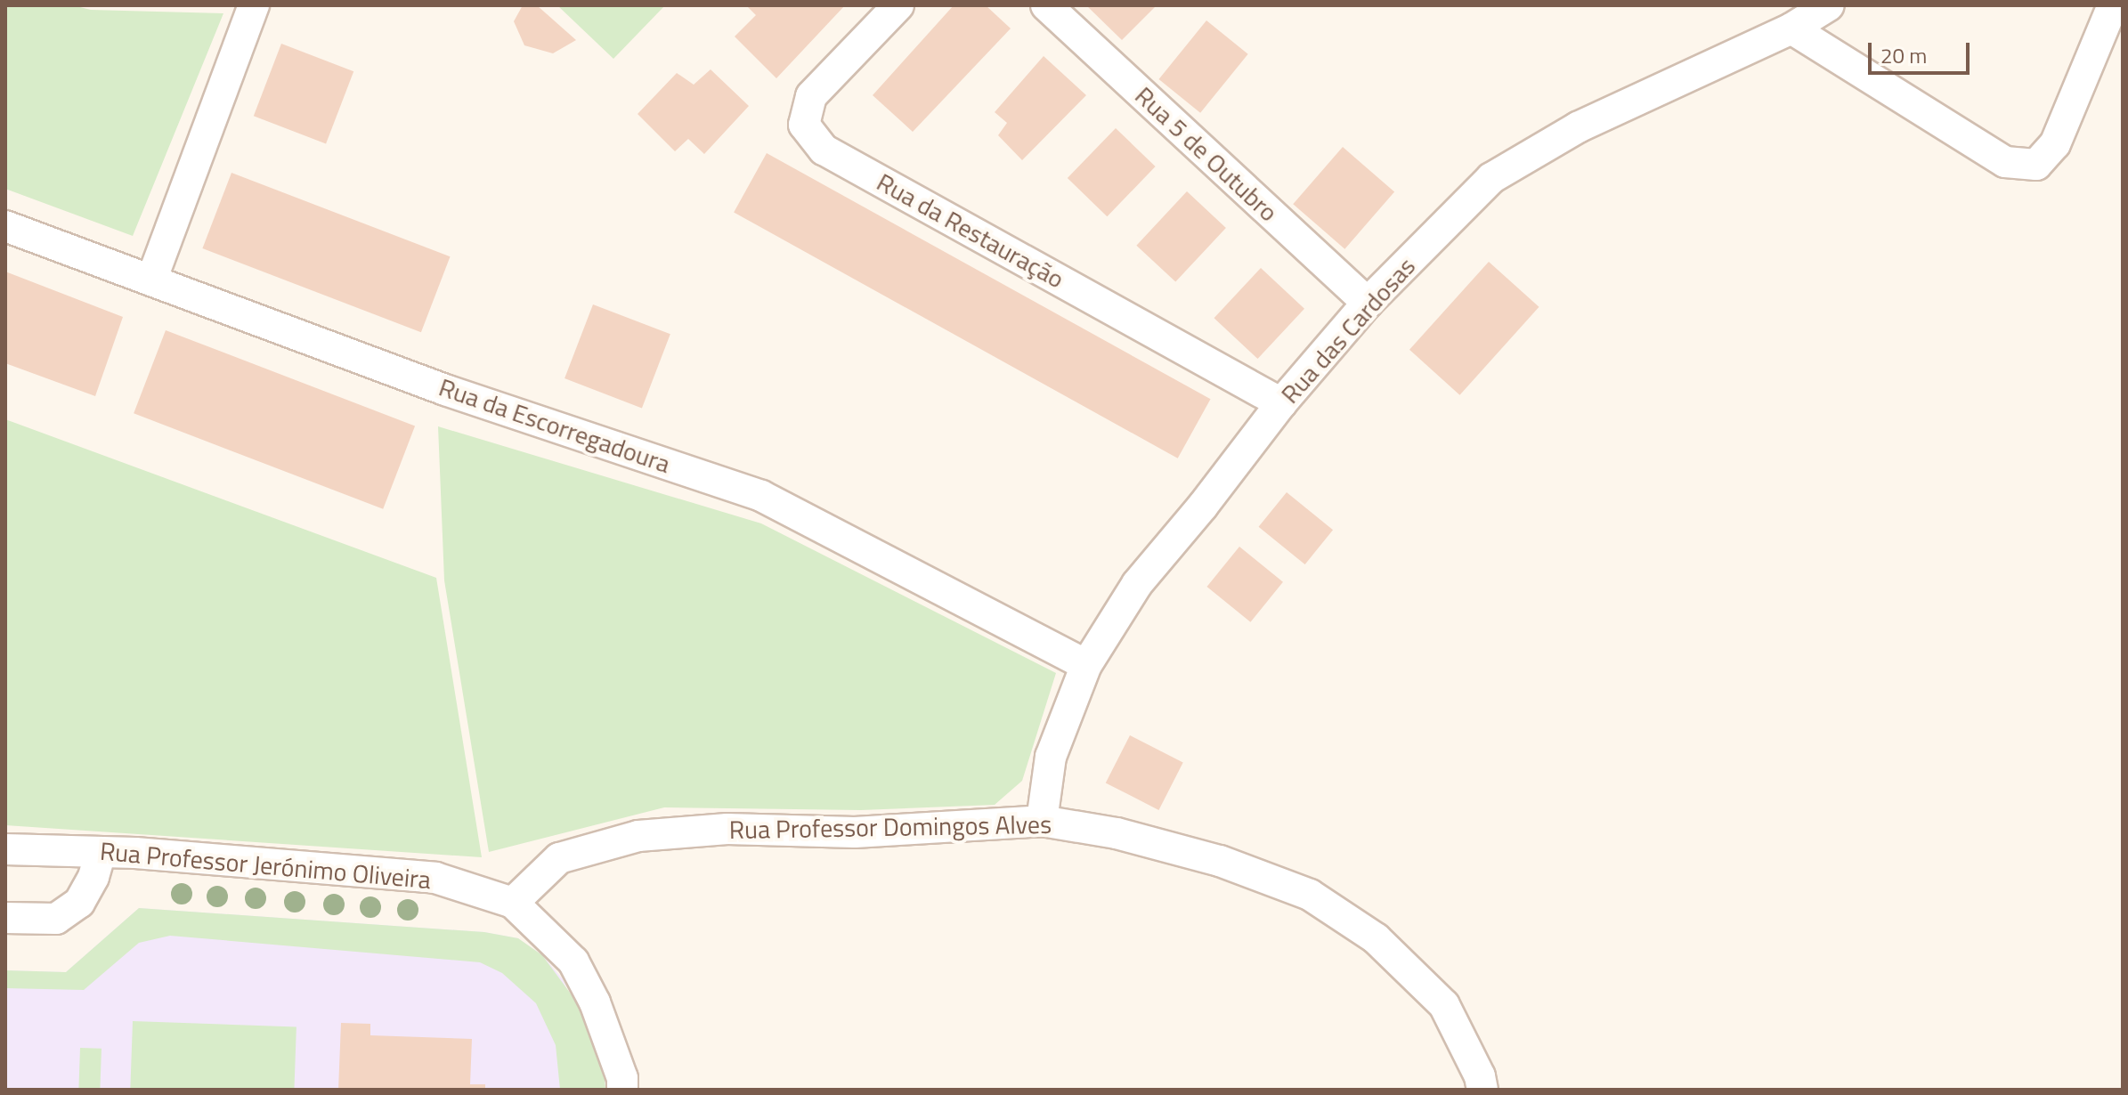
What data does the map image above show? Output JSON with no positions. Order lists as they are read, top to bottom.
{
  "streets": {
    "street": [
      "Rua 5 de Outubro",
      "Rua da Restauração",
      "Rua das Cardosas",
      "Rua da Escorregadoura",
      "Rua Professor Domingos Alves",
      "Rua Professor Jerónimo Oliveira"
    ]
  },
  "crossings": [
    ["Rua 5 de Outubro", "Rua das Cardosas"],
    ["Rua da Restauração", "Rua das Cardosas"],
    ["Rua das Cardosas", "Rua da Escorregadoura"],
    ["Rua das Cardosas", "Rua Professor Domingos Alves"],
    ["Rua Professor Domingos Alves", "Rua Professor Jerónimo Oliveira"]
  ],
  "scale_bar": "20 m"
}
